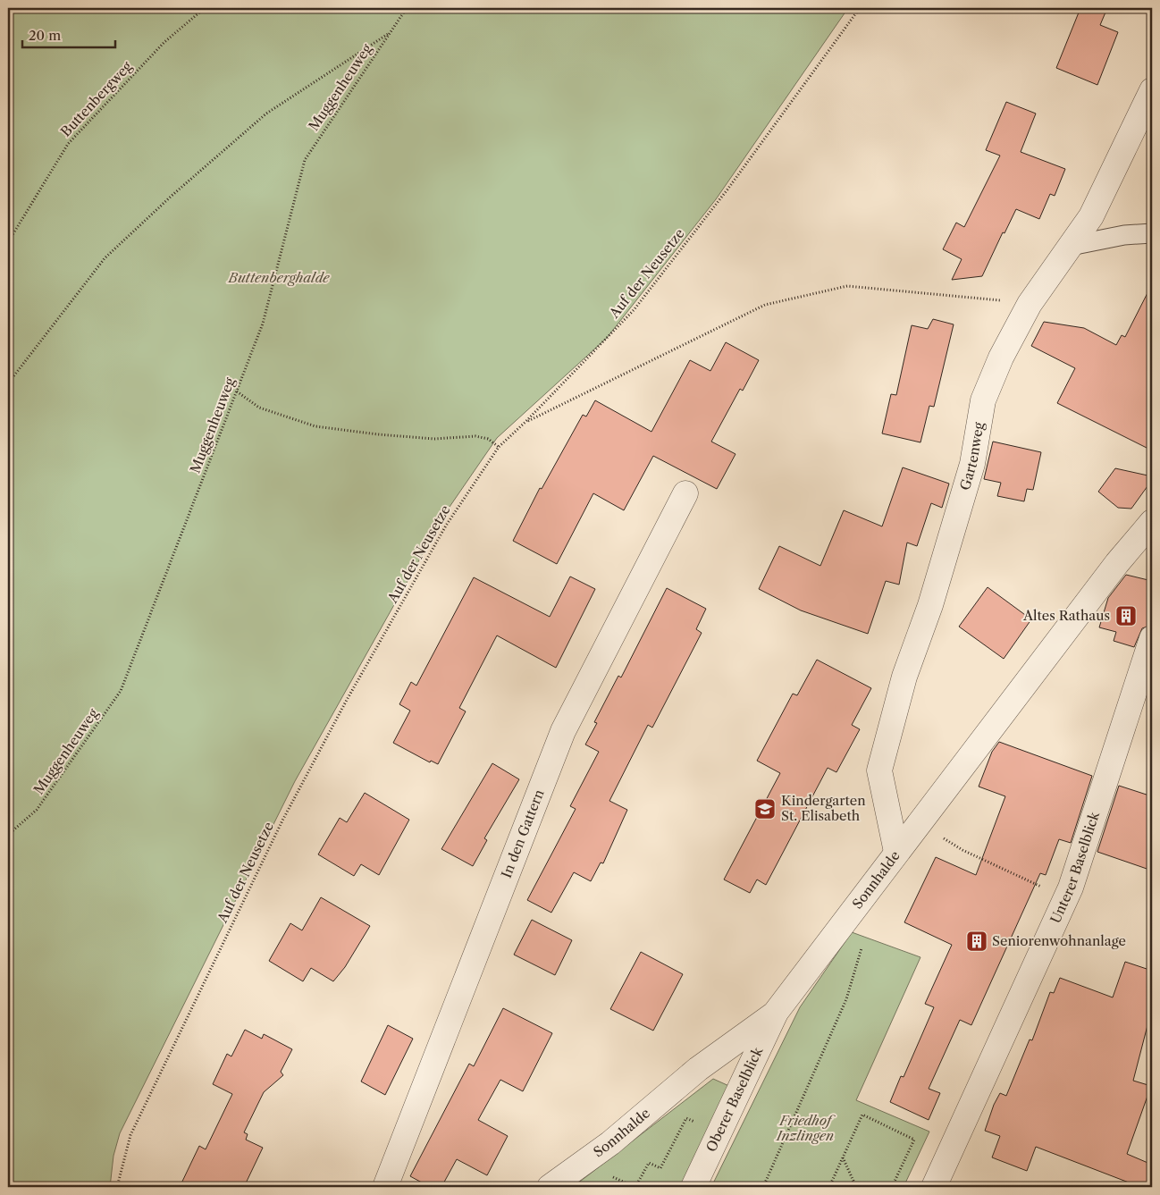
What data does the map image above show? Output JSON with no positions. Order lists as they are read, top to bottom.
{
  "streets": {
    "street": [
      "Gartenweg",
      "In den Gattern",
      "Unterer Baselblick",
      "Sonnhalde",
      "Oberer Baselblick"
    ],
    "path": ["Muggenheuweg", "Buttenbergweg", "Auf der Neusetze"]
  },
  "crossings": [
    ["Gartenweg", "Sonnhalde"],
    ["Sonnhalde", "Oberer Baselblick"]
  ],
  "parks": ["Buttenberghalde", "Friedhof Inzlingen"],
  "places": {
    "building": ["Altes Rathaus", "Seniorenwohnanlage"],
    "school or university": ["Kindergarten St. Elisabeth"]
  },
  "scale_bar": "20 m"
}
